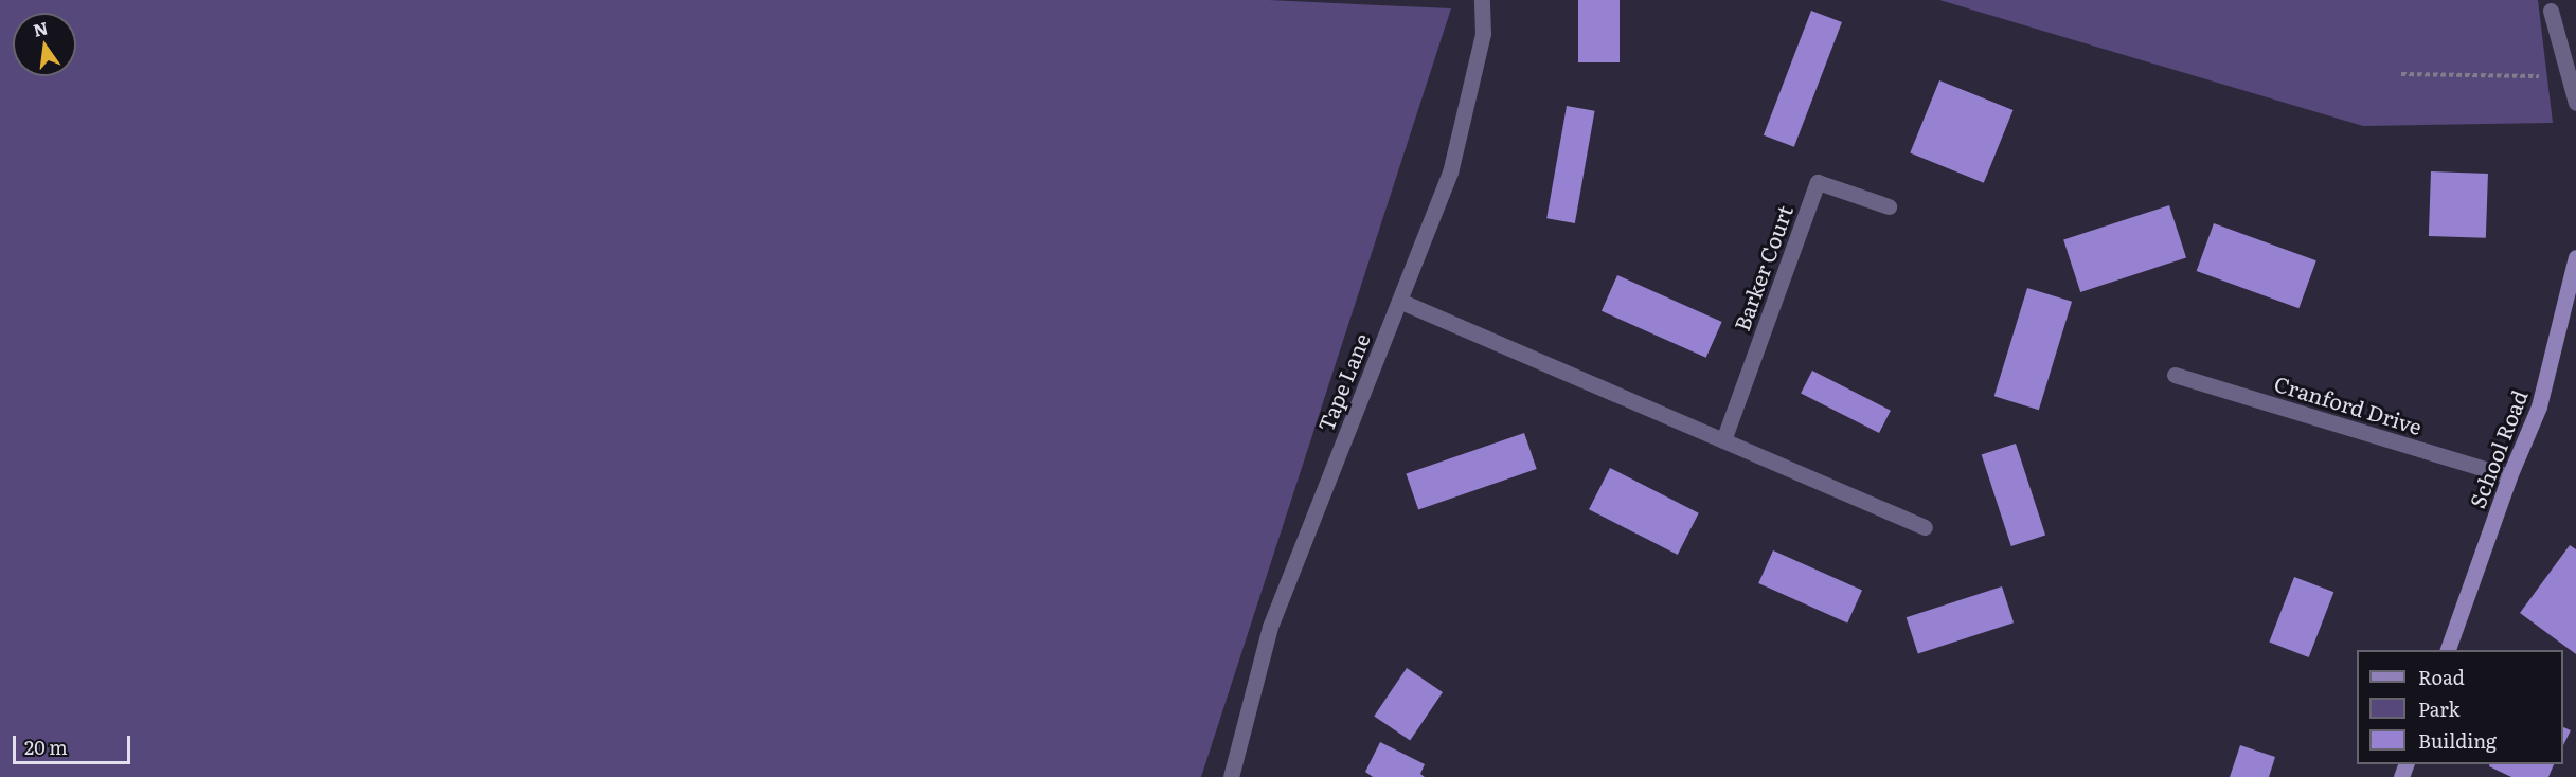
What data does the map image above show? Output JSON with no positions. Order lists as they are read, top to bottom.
{
  "streets": {
    "street": [
      "Barker Court",
      "Tape Lane",
      "Cranford Drive",
      "School Road"
    ]
  },
  "crossings": [
    ["Cranford Drive", "School Road"]
  ],
  "legend": ["Road", "Park", "Building"],
  "scale_bar": "20 m",
  "north": "top"
}
